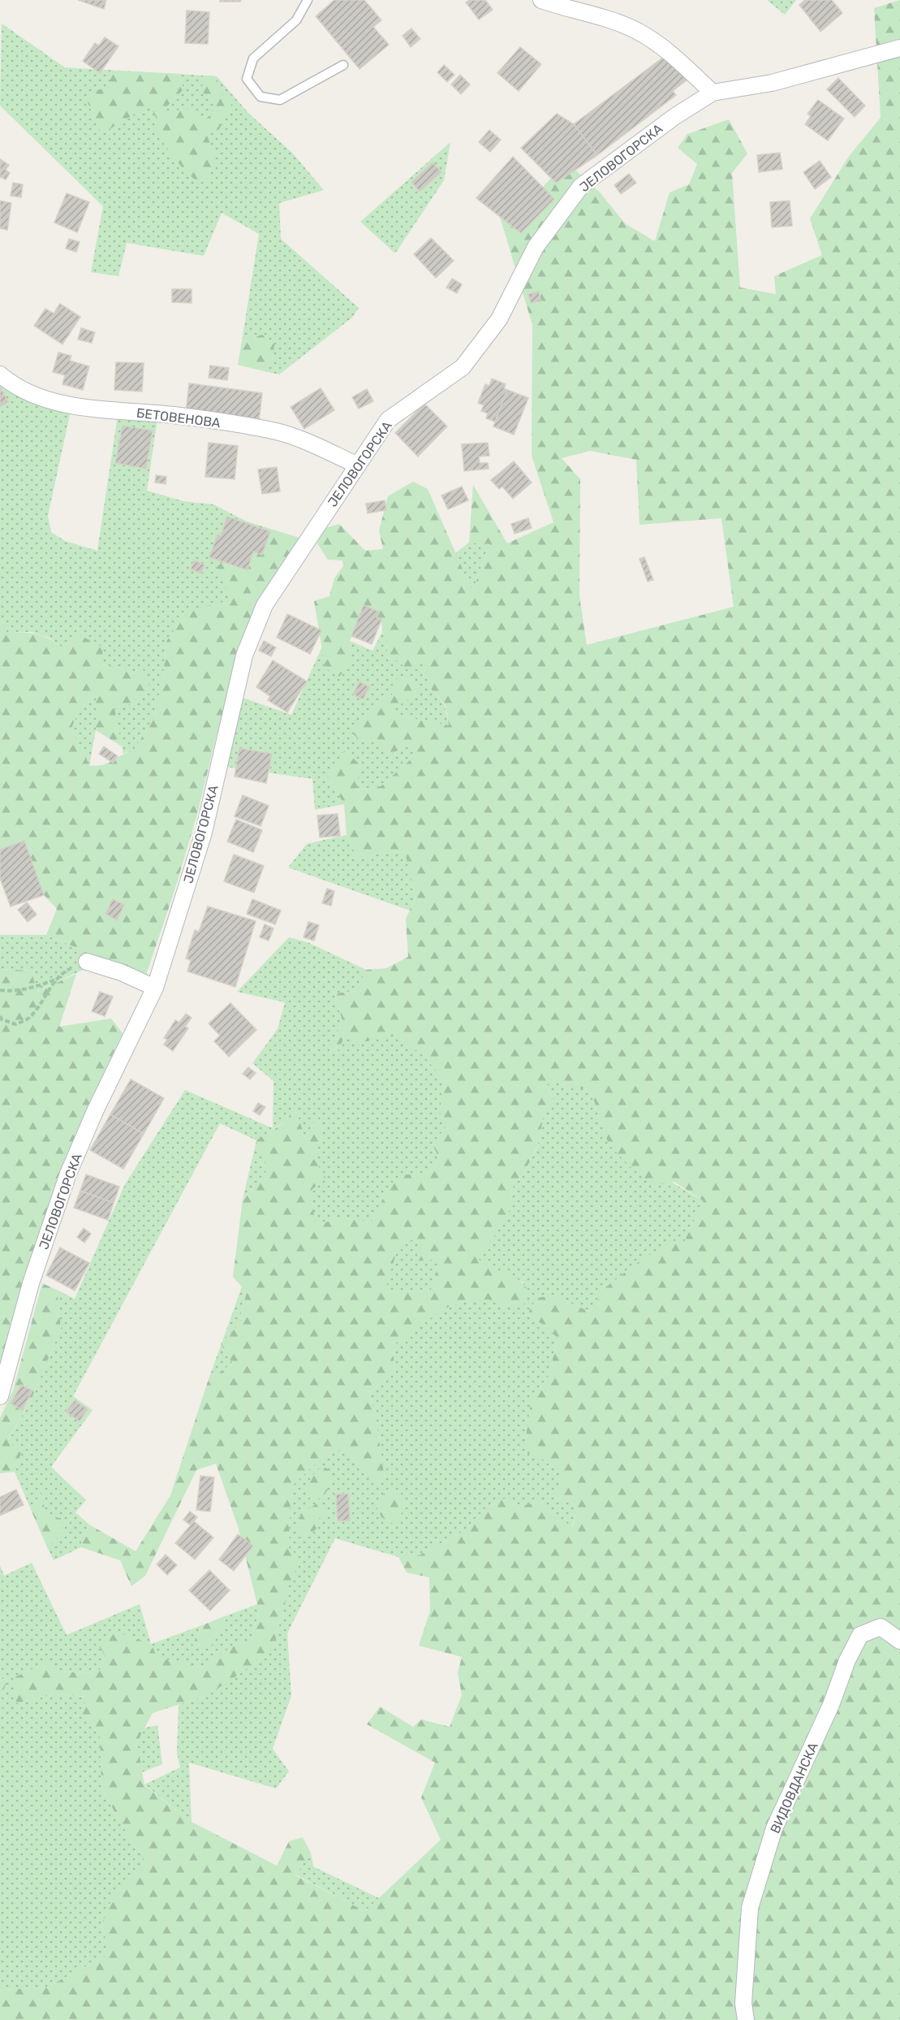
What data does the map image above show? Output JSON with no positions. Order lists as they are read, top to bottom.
{
  "streets": {
    "street": ["ЈЕЛОВОГОРСКА", "БЕТОВЕНОВА", "ВИДОВДАНСКА"]
  },
  "crossings": [
    ["ЈЕЛОВОГОРСКА", "БЕТОВЕНОВА"]
  ]
}
